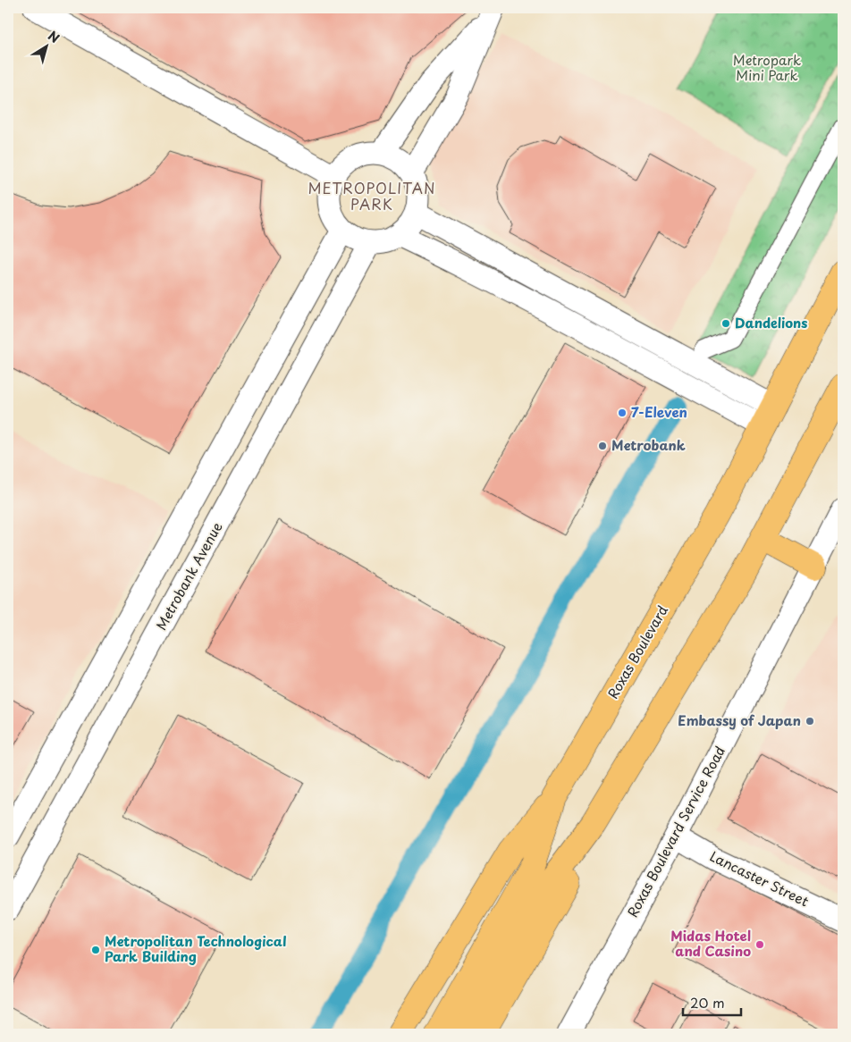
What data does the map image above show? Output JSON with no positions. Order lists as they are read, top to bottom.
{
  "streets": {
    "highway": ["Roxas Boulevard"],
    "street": ["Metrobank Avenue", "Roxas Boulevard Service Road", "Lancaster Street"]
  },
  "crossings": [
    ["Roxas Boulevard Service Road", "Lancaster Street"]
  ],
  "districts": ["METROPOLITAN PARK"],
  "parks": ["Metropark Mini Park"],
  "places": [
    "Dandelions",
    "7-Eleven",
    "Metrobank",
    "Embassy of Japan",
    "Midas Hotel and Casino",
    "Metropolitan Technological Park Building"
  ],
  "scale_bar": "20 m",
  "north": "top right"
}
